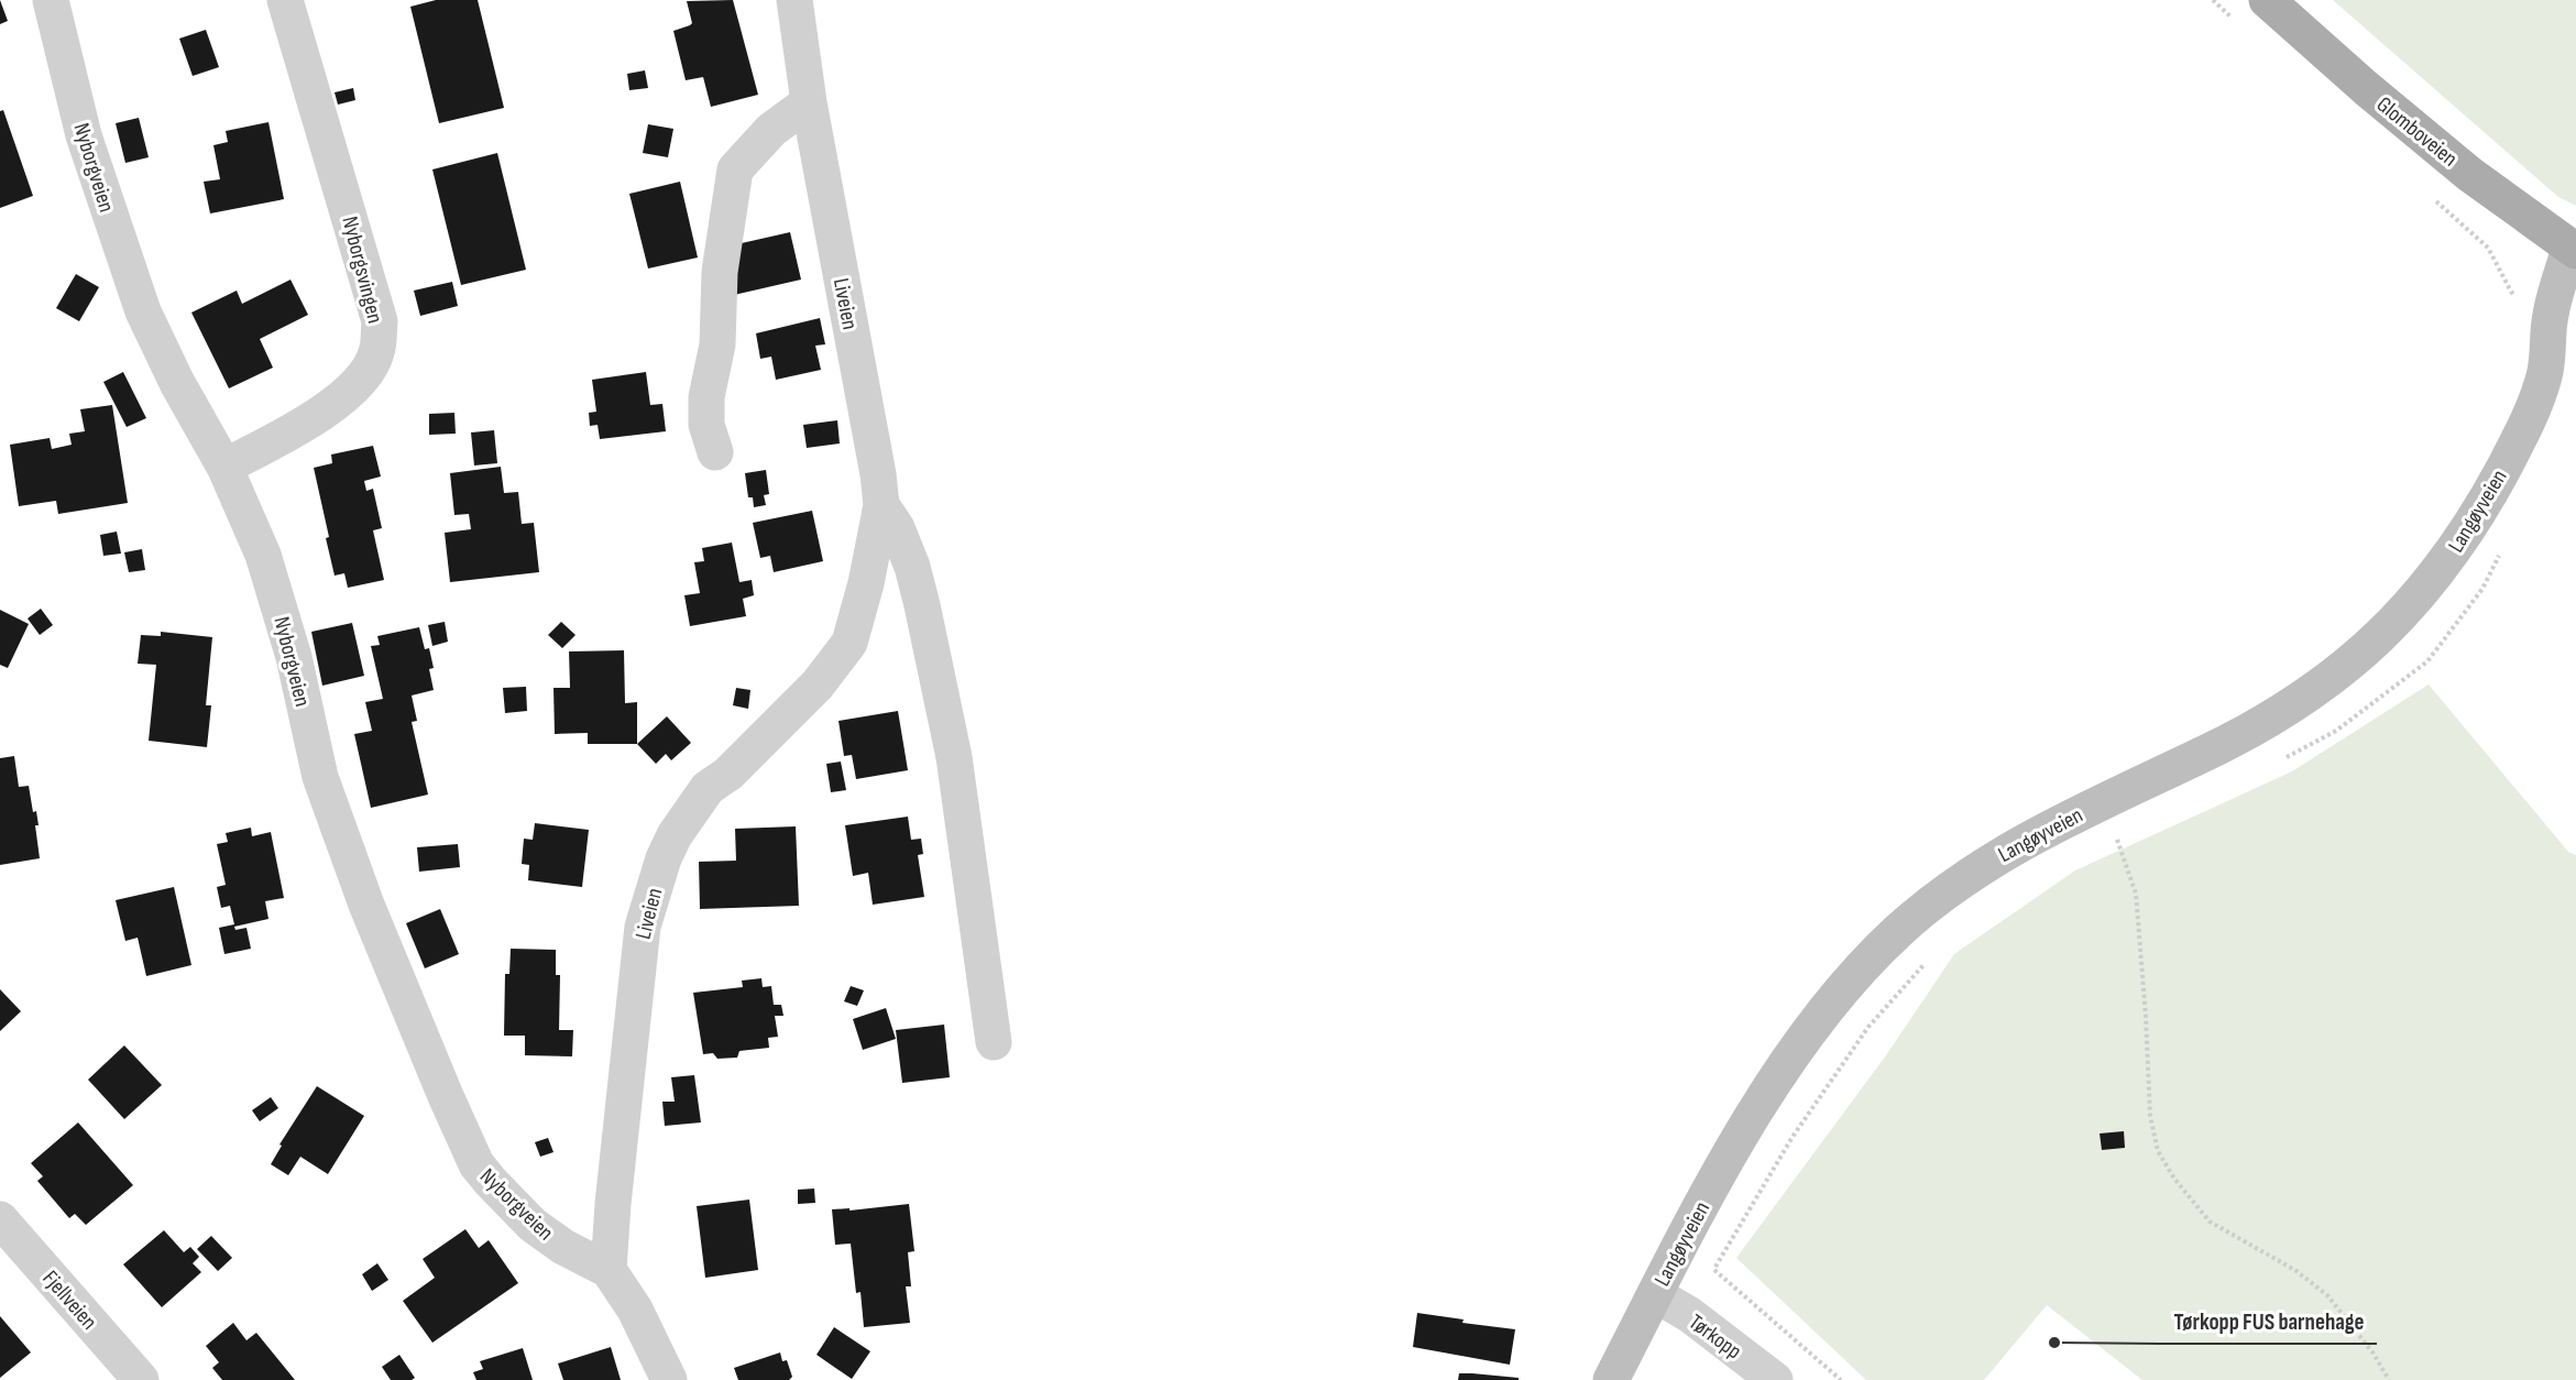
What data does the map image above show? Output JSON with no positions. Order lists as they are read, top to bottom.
{
  "streets": {
    "main road": ["Glomboveien", "Langøyveien"],
    "street": [
      "Nyborgveien",
      "Nyborgsvingen",
      "Liveien",
      "Fjellveien",
      "Tørkopp"
    ]
  },
  "crossings": [
    ["Glomboveien", "Langøyveien"],
    ["Nyborgveien", "Nyborgsvingen"],
    ["Nyborgveien", "Liveien"],
    ["Langøyveien", "Tørkopp"]
  ],
  "places": ["Tørkopp FUS barnehage"]
}
